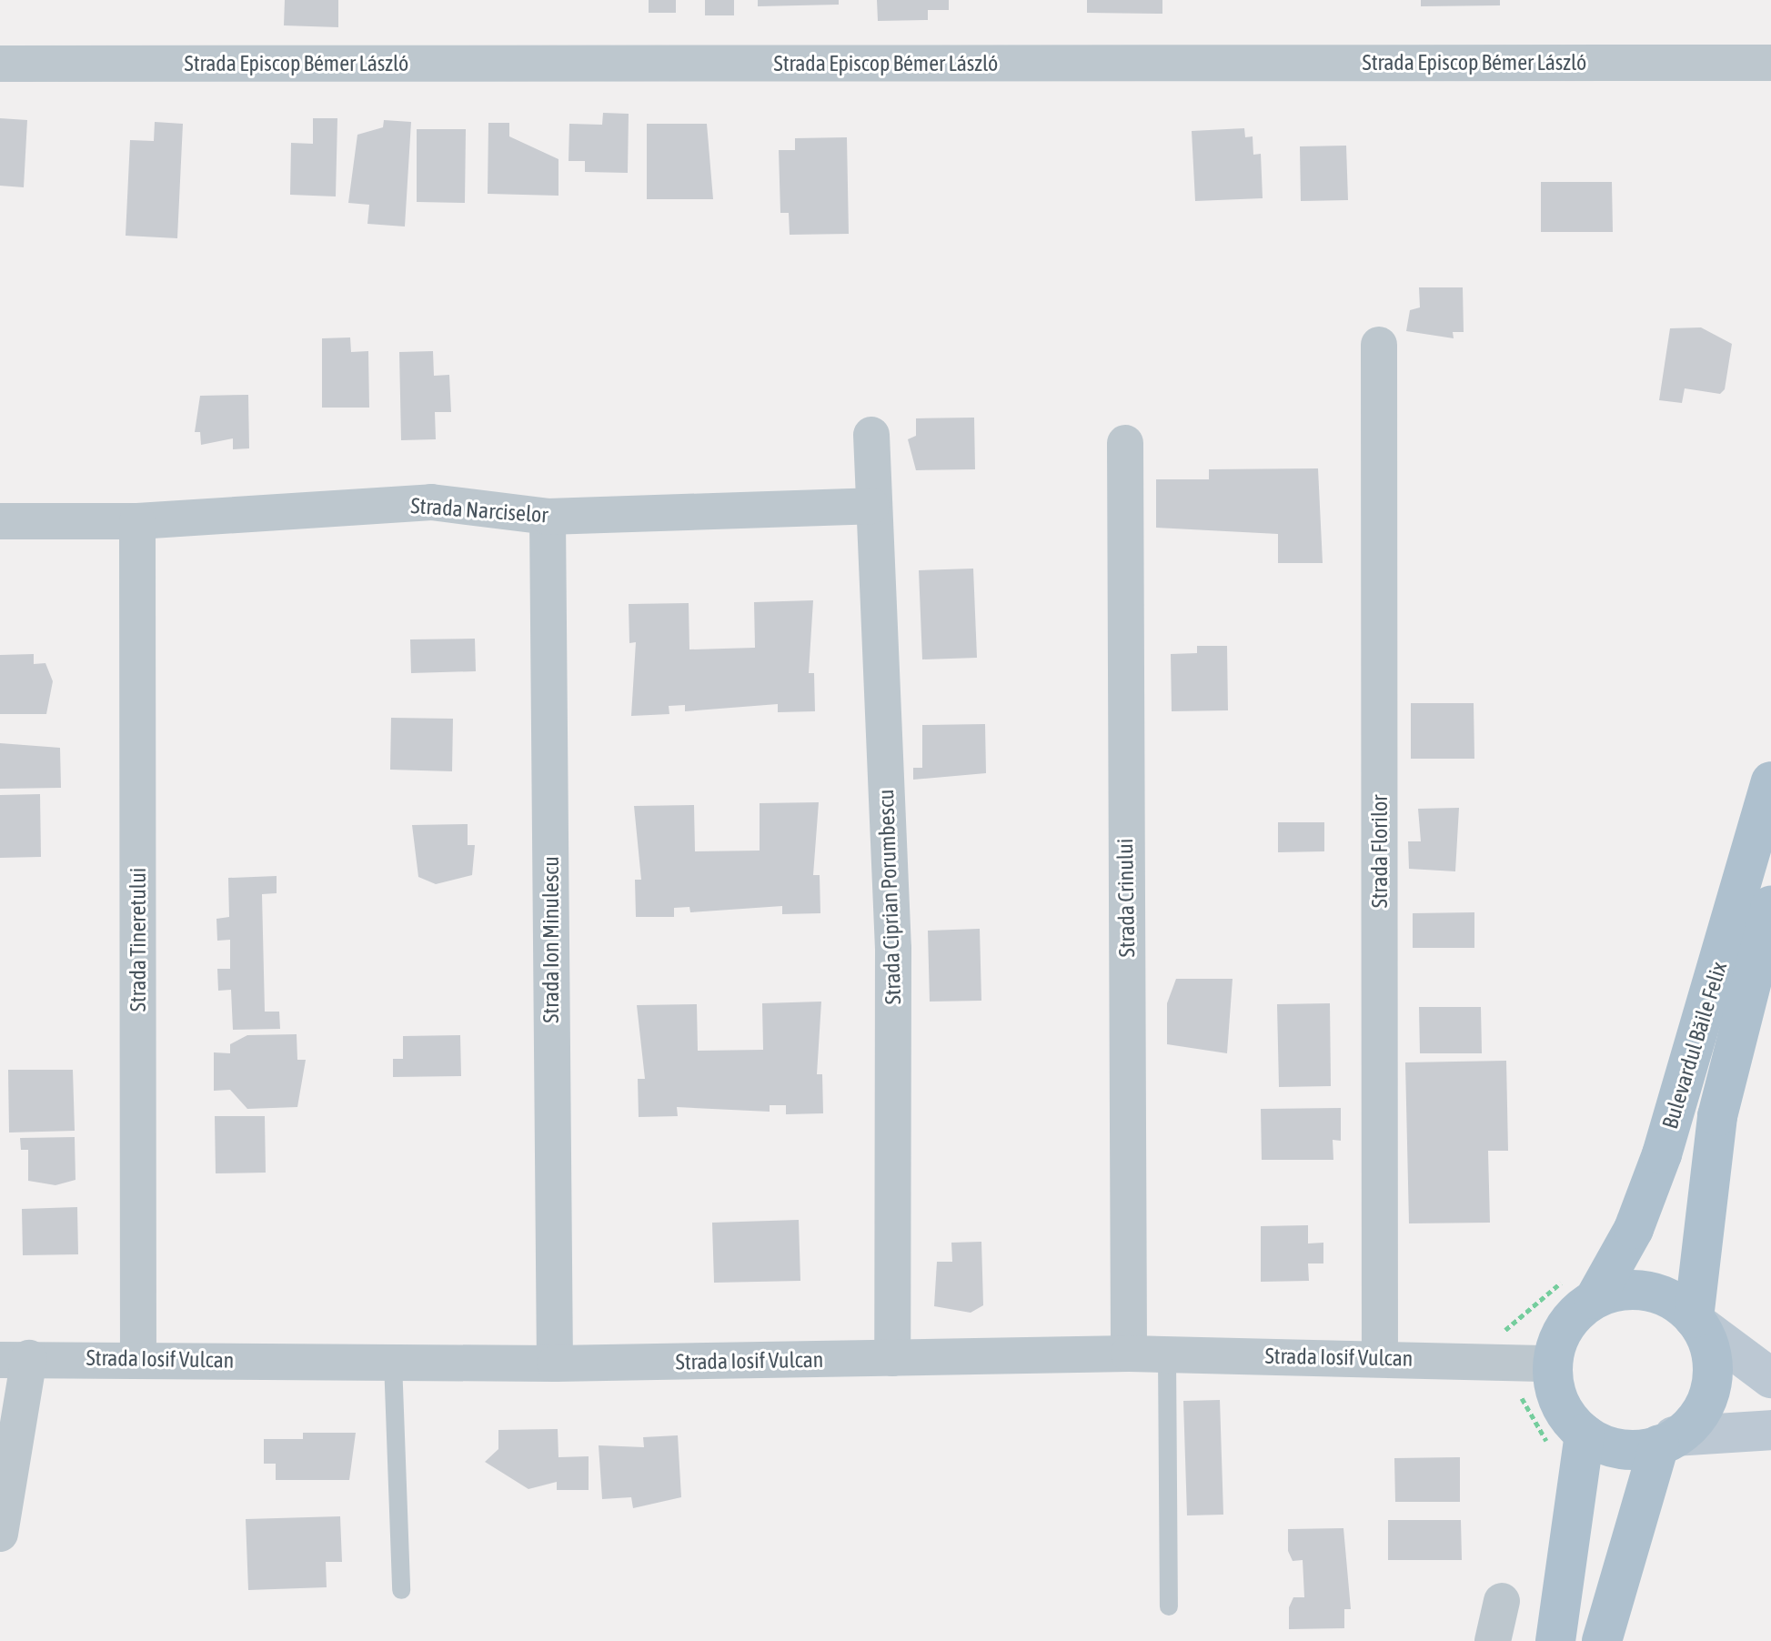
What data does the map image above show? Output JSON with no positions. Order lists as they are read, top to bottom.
{
  "streets": {
    "main road": ["Bulevardul Băile Felix"],
    "street": [
      "Strada Episcop Bémer László",
      "Strada Narciselor",
      "Strada Florilor",
      "Strada Ciprian Porumbescu",
      "Strada Crinului",
      "Strada Tineretului",
      "Strada Ion Minulescu",
      "Strada Iosif Vulcan"
    ]
  },
  "crossings": [
    ["Strada Narciselor", "Strada Ciprian Porumbescu"],
    ["Strada Narciselor", "Strada Tineretului"],
    ["Strada Narciselor", "Strada Ion Minulescu"],
    ["Strada Florilor", "Strada Iosif Vulcan"],
    ["Strada Ciprian Porumbescu", "Strada Iosif Vulcan"],
    ["Strada Crinului", "Strada Iosif Vulcan"],
    ["Strada Tineretului", "Strada Iosif Vulcan"],
    ["Strada Ion Minulescu", "Strada Iosif Vulcan"],
    ["Bulevardul Băile Felix", "Strada Iosif Vulcan"]
  ]
}
